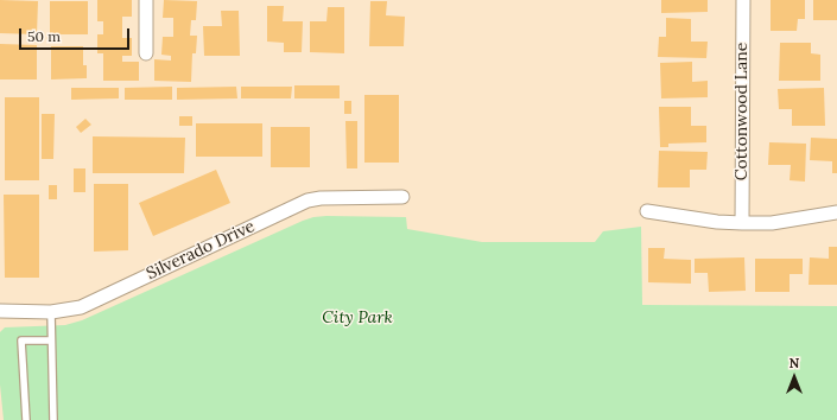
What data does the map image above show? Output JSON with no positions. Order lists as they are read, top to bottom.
{
  "streets": {
    "street": ["Cottonwood Lane", "Silverado Drive"]
  },
  "parks": ["City Park"],
  "scale_bar": "50 m",
  "north": "top"
}
